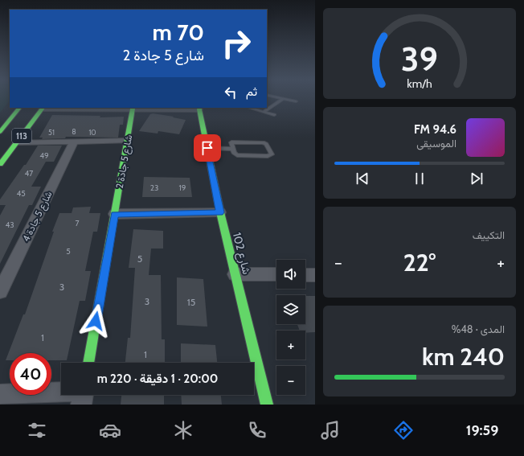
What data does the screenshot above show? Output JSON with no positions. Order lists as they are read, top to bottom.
{
  "streets": {
    "street": [
      "113",
      "شارع 5 جادة 2",
      "شارع 5 جادة 4",
      "شارع 102"
    ]
  },
  "house_numbers": [
    "8",
    "51",
    "10",
    "49",
    "47",
    "23",
    "19",
    "45",
    "7",
    "43",
    "5",
    "5",
    "3",
    "3",
    "15",
    "1",
    "1"
  ],
  "page": {
    "turn": ["70 m", "شارع 5 جادة 2"],
    "then": "ثم",
    "song": ["94.6 FM", "الموسيقى"],
    "tile": [
      "التكييف",
      ["المدى · 48%", "240 km"]
    ],
    "heat": ["−", "22°", "+"],
    "map_buttons": ["+", "−"],
    "limit": "40",
    "trip": "20:00 · 1 دقيقة · 220 m",
    "tabs": "19:59",
    "gauge": ["39", "km/h"]
  }
}
